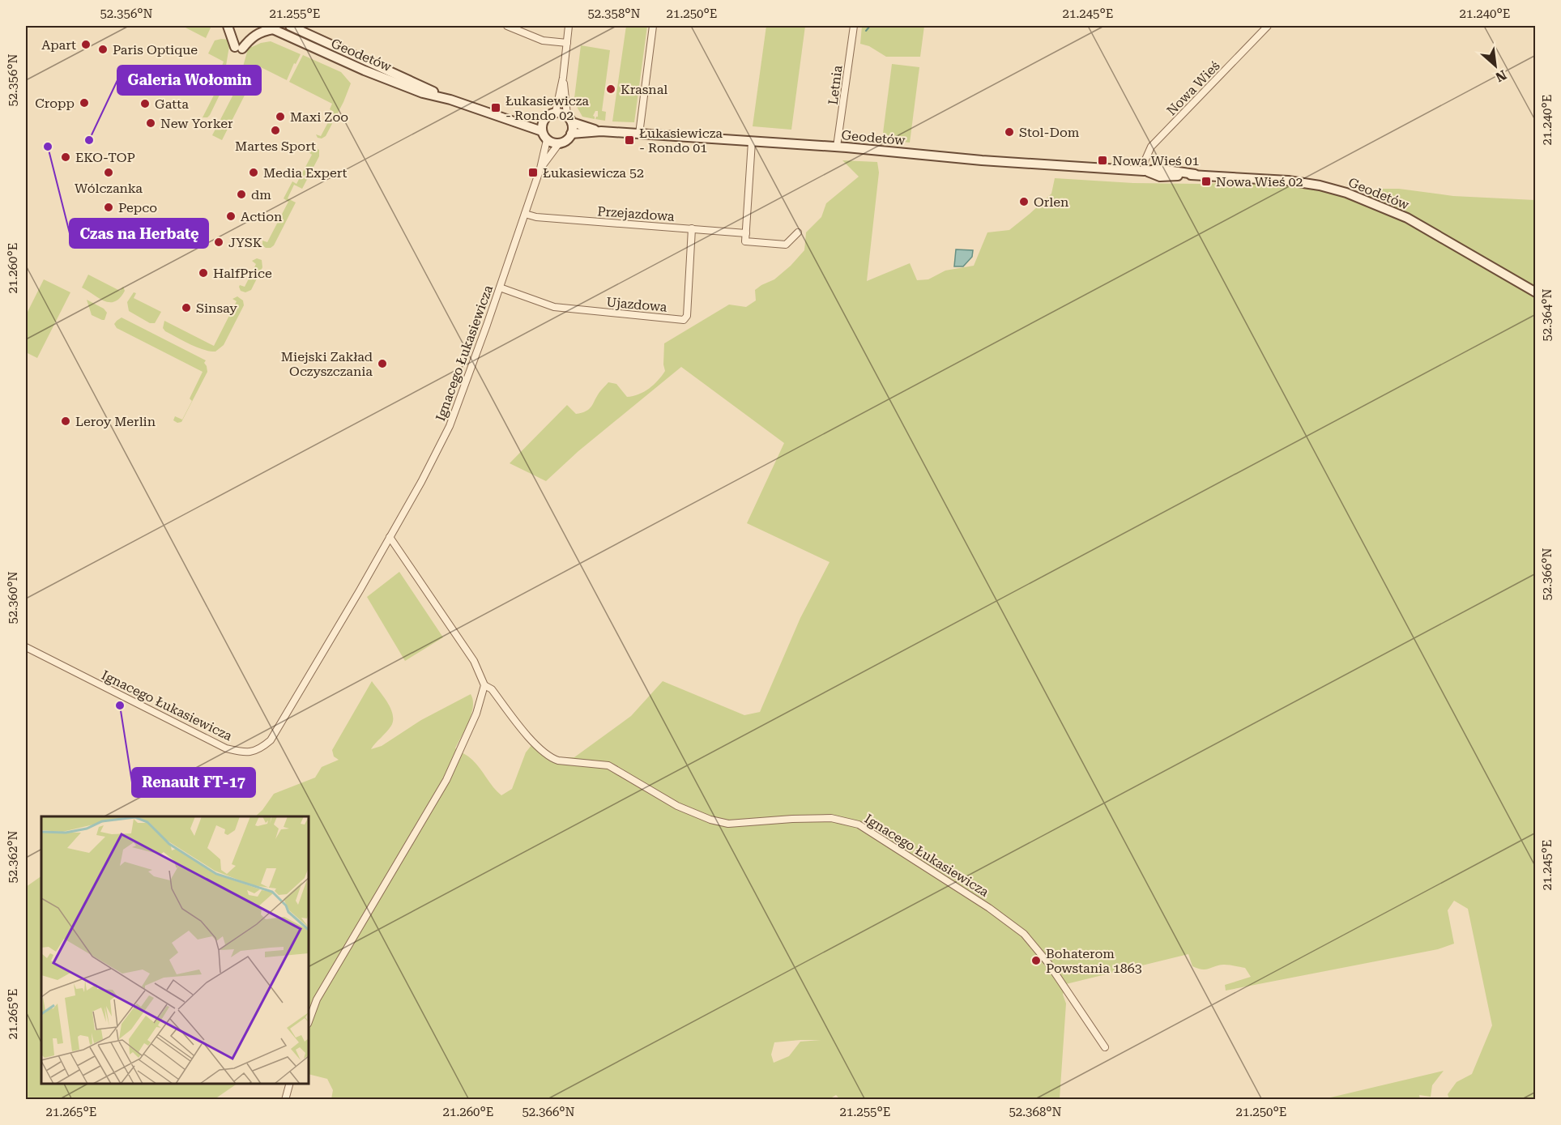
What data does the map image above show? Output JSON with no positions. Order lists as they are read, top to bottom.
{
  "streets": {
    "main road": ["Geodetów"],
    "street": [
      "Letnia",
      "Nowa Wieś",
      "Przejazdowa",
      "Ujazdowa",
      "Ignacego Łukasiewicza"
    ]
  },
  "crossings": [
    ["Geodetów", "Letnia"],
    ["Geodetów", "Nowa Wieś"],
    ["Geodetów", "Ignacego Łukasiewicza"],
    ["Przejazdowa", "Ujazdowa"],
    ["Przejazdowa", "Ignacego Łukasiewicza"],
    ["Ujazdowa", "Ignacego Łukasiewicza"]
  ],
  "places": {
    "other": [
      "Apart",
      "Paris Optique",
      "Krasnal",
      "Cropp",
      "Gatta",
      "Maxi Zoo",
      "New Yorker",
      "Martes Sport",
      "Stol-Dom",
      "Galeria Wołomin",
      "Czas na Herbatę",
      "EKO-TOP",
      "Wólczanka",
      "Media Expert",
      "dm",
      "Orlen",
      "Pepco",
      "Action",
      "JYSK",
      "HalfPrice",
      "Sinsay",
      "Miejski Zakład Oczyszczania",
      "Leroy Merlin",
      "Renault FT-17",
      "Bohaterom Powstania 1863"
    ],
    "transit": [
      "Łukasiewicza - Rondo 02",
      "Łukasiewicza - Rondo 01",
      "Nowa Wieś 01",
      "Łukasiewicza 52",
      "Nowa Wieś 02"
    ]
  },
  "north": "bottom right",
  "coordinates": [
    "52.356°N",
    "21.255°E",
    "52.358°N",
    "21.250°E",
    "21.245°E",
    "21.240°E",
    "21.260°E",
    "52.364°N",
    "52.366°N",
    "52.360°N",
    "52.362°N",
    "21.265°E",
    "52.368°N"
  ]
}
